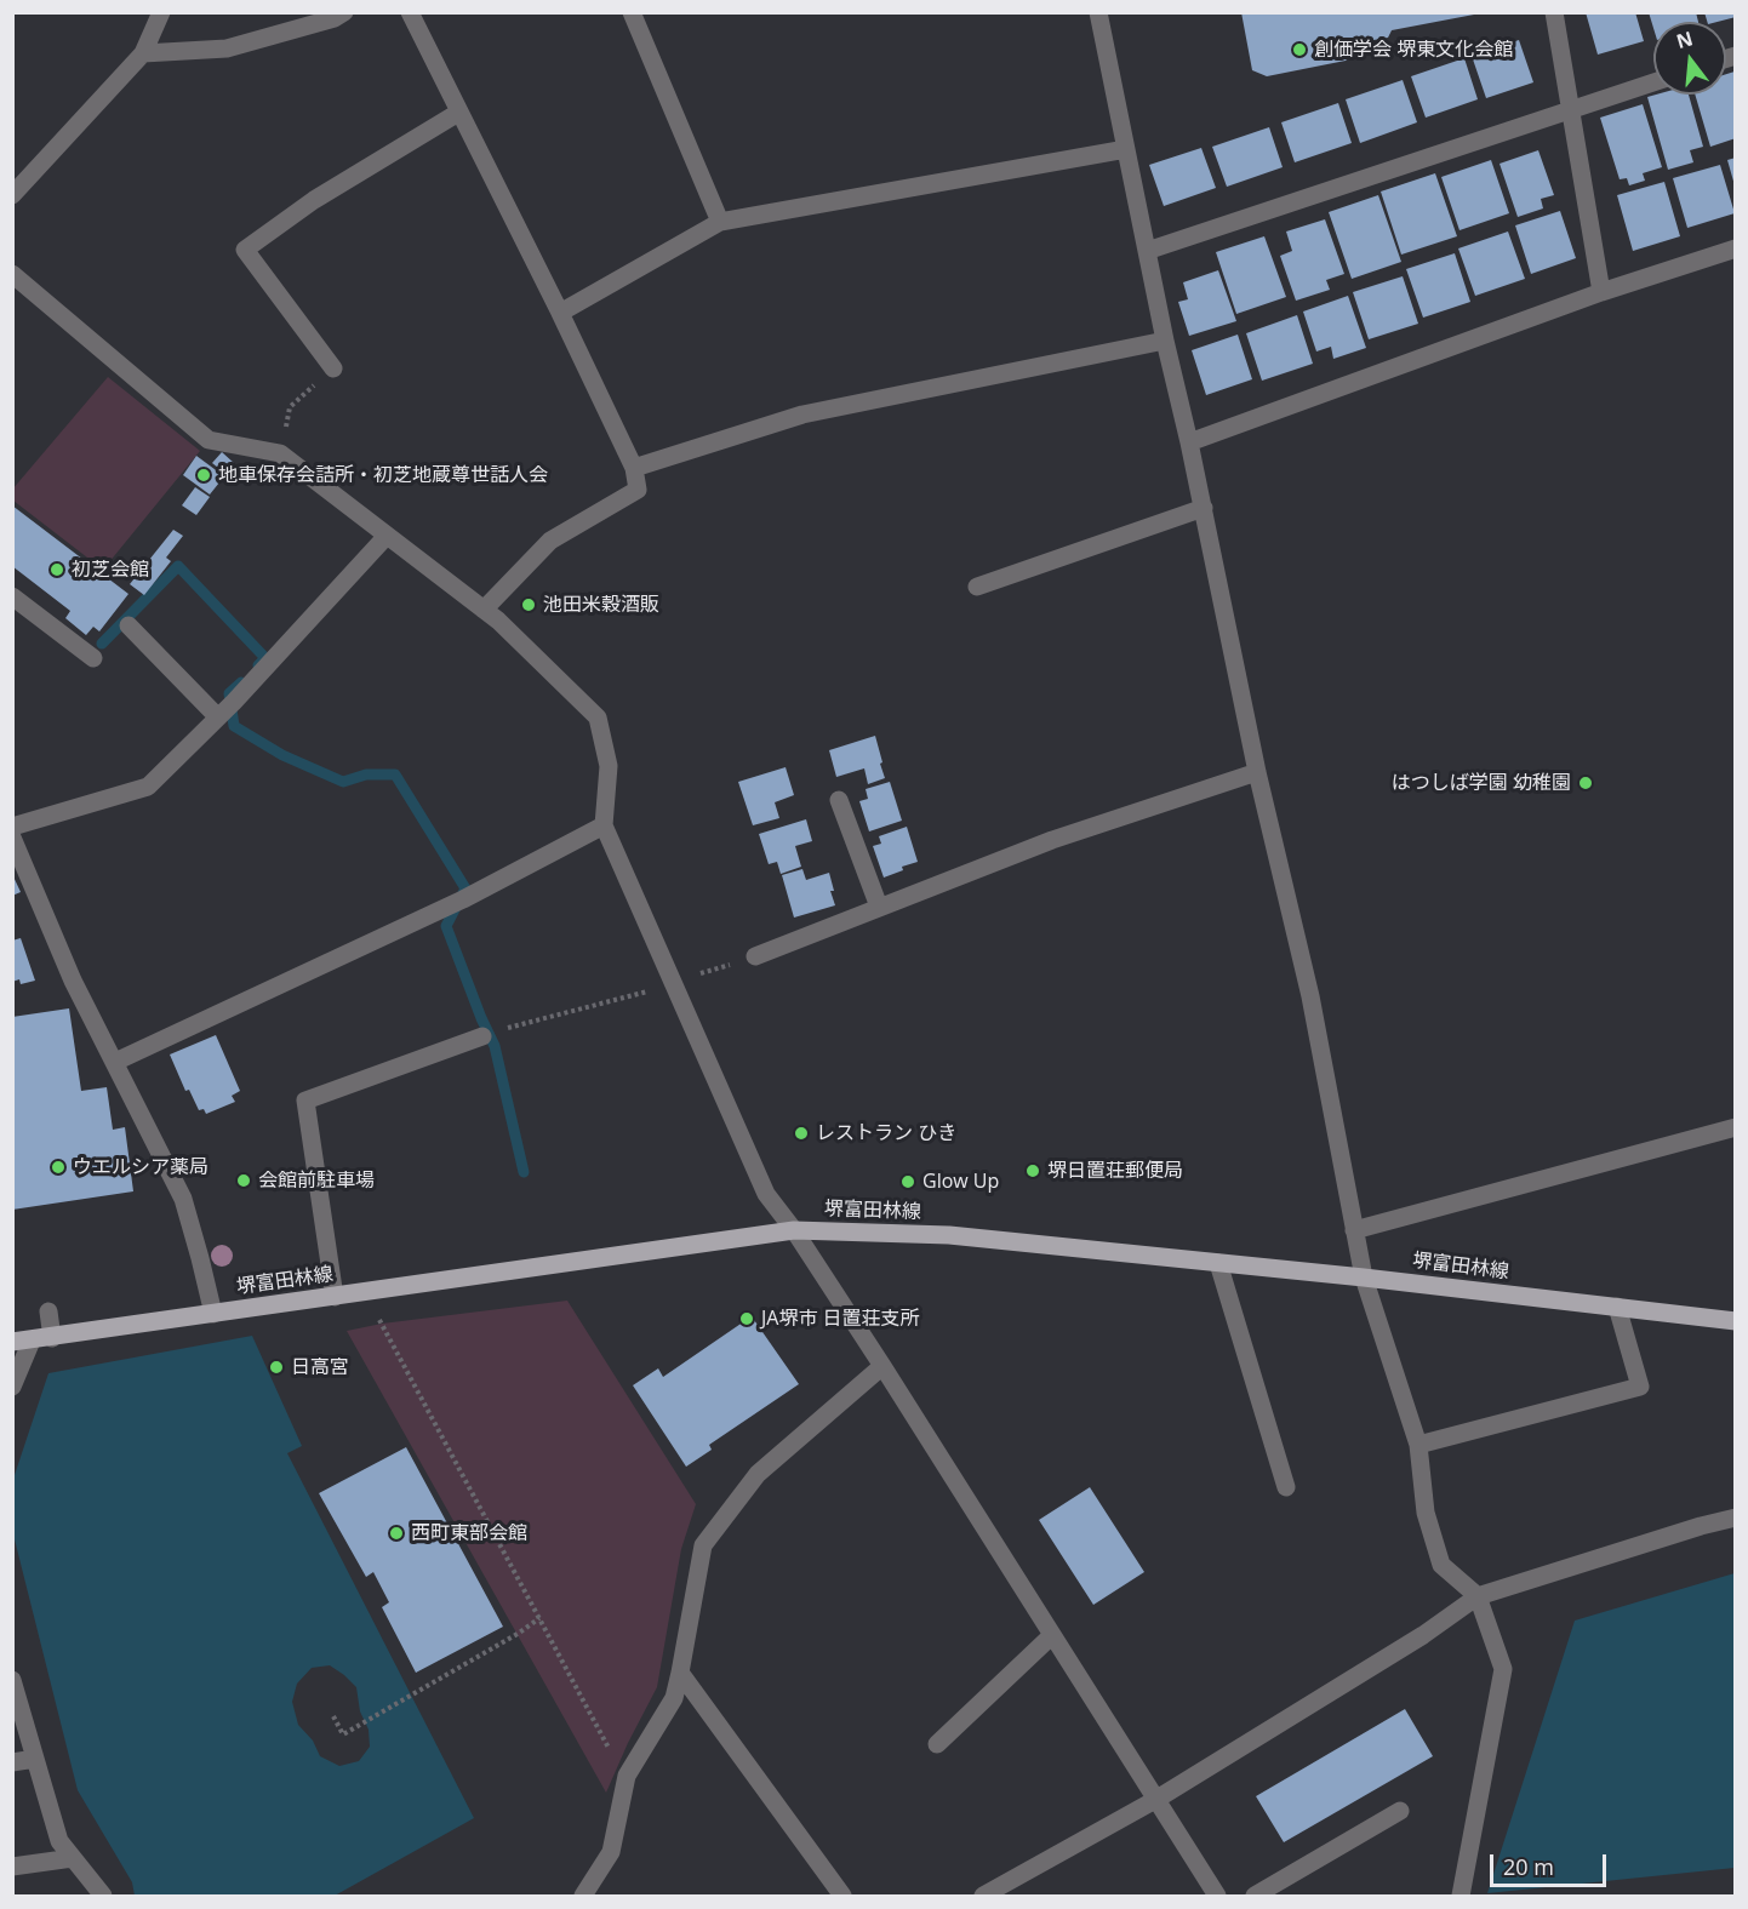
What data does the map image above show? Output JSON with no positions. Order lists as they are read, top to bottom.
{
  "streets": {
    "main road": ["堺富田林線"]
  },
  "places": [
    "創価学会 堺東文化会館",
    "地車保存会詰所・初芝地蔵尊世話人会",
    "初芝会館",
    "池田米穀酒販",
    "はつしば学園 幼稚園",
    "レストラン ひき",
    "ウエルシア薬局",
    "堺日置荘郵便局",
    "会館前駐車場",
    "Glow Up",
    "JA堺市 日置荘支所",
    "日高宮",
    "西町東部会館"
  ],
  "scale_bar": "20 m",
  "north": "top"
}
